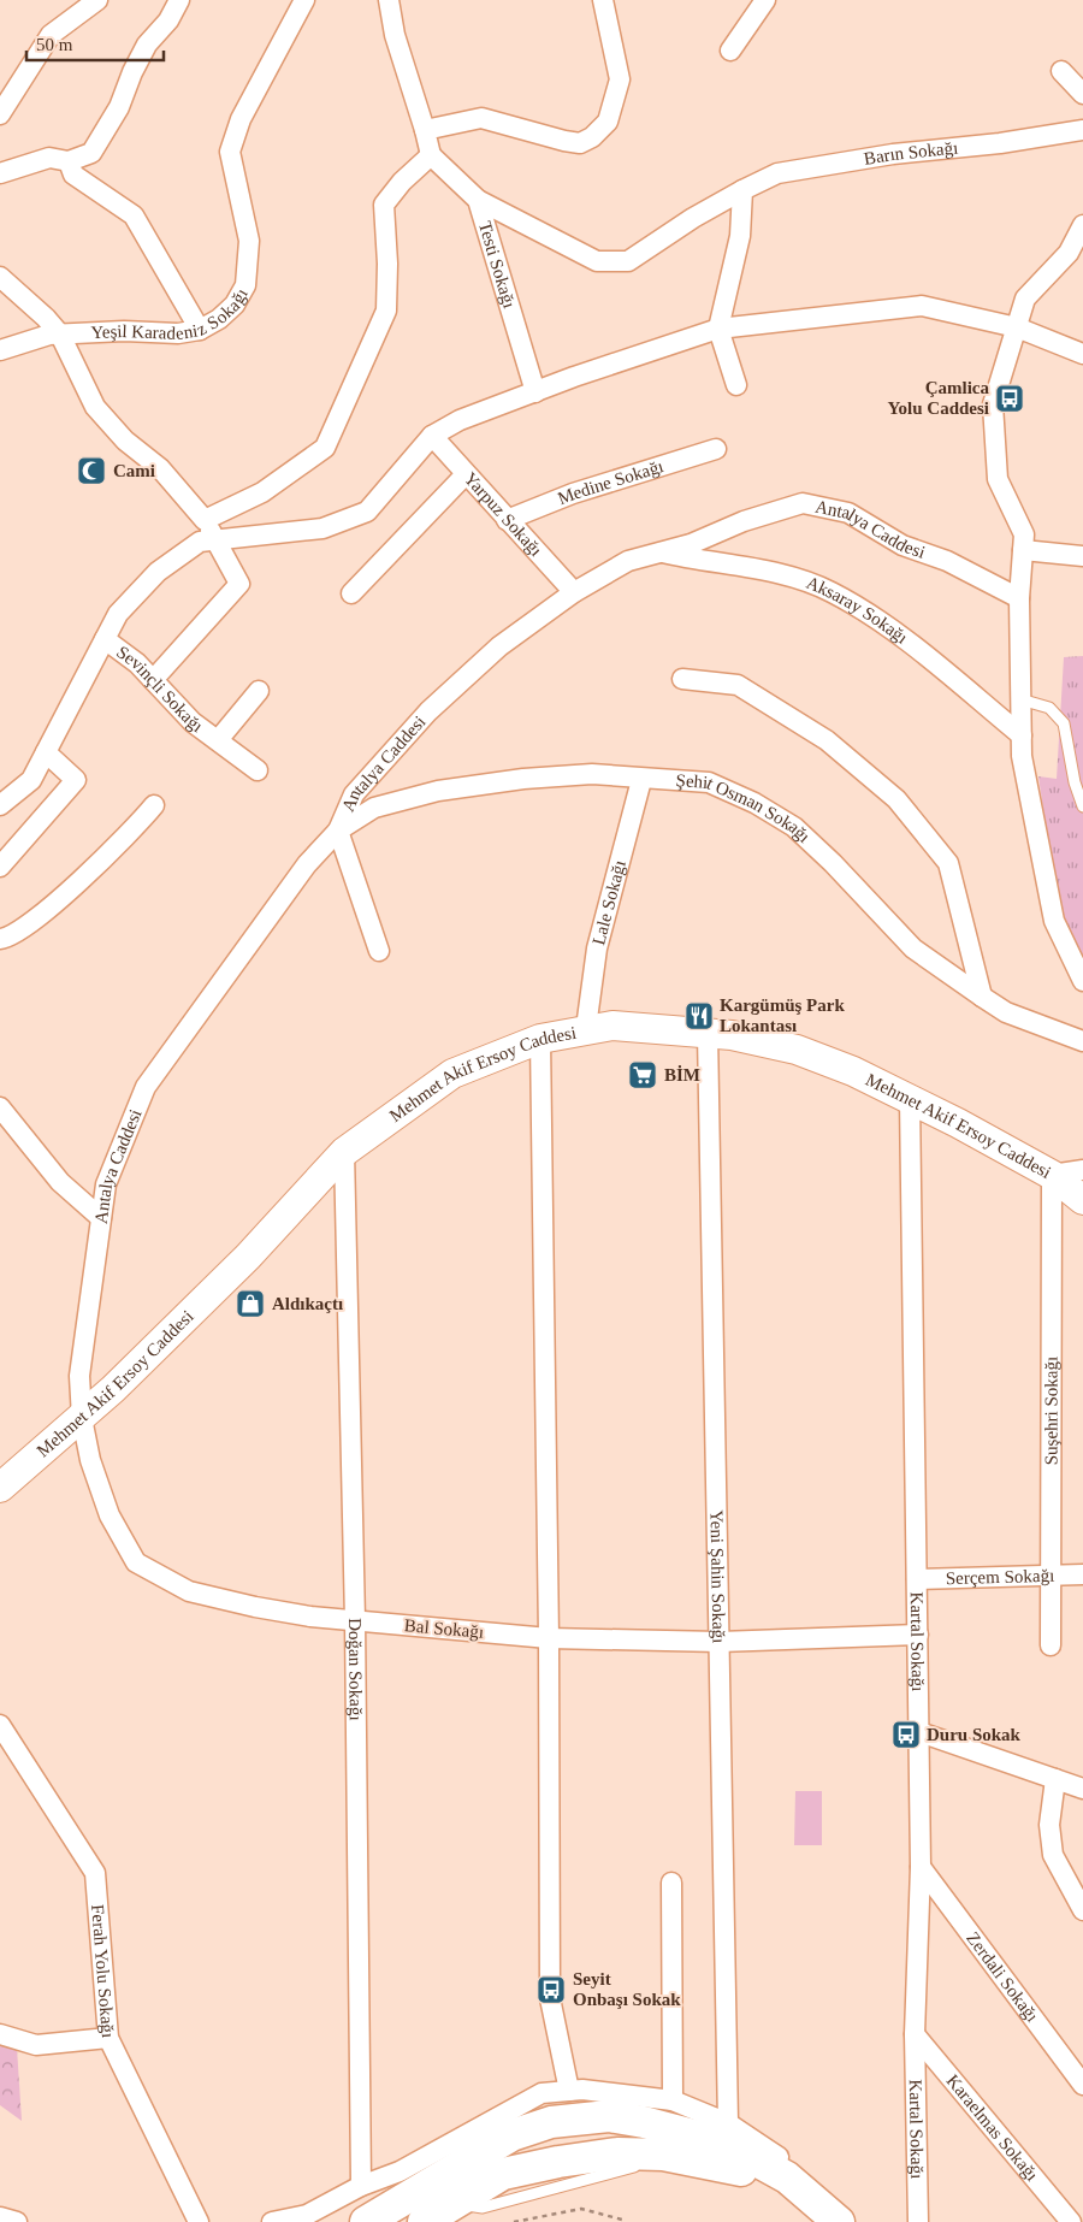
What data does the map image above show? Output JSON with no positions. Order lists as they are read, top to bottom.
{
  "streets": {
    "main road": ["Mehmet Akif Ersoy Caddesi"],
    "street": [
      "Barın Sokağı",
      "Testi Sokağı",
      "Yeşil Karadeniz Sokağı",
      "Medine Sokağı",
      "Yarpuz Sokağı",
      "Antalya Caddesi",
      "Aksaray Sokağı",
      "Sevinçli Sokağı",
      "Şehit Osman Sokağı",
      "Lale Sokağı",
      "Suşehri Sokağı",
      "Serçem Sokağı",
      "Yeni Şahin Sokağı",
      "Bal Sokağı",
      "Kartal Sokağı",
      "Doğan Sokağı",
      "Ferah Yolu Sokağı",
      "Zerdali Sokağı",
      "Karaelmas Sokağı"
    ]
  },
  "crossings": [
    ["Barın Sokağı", "Testi Sokağı"],
    ["Medine Sokağı", "Yarpuz Sokağı"],
    ["Yarpuz Sokağı", "Antalya Caddesi"],
    ["Antalya Caddesi", "Aksaray Sokağı"],
    ["Antalya Caddesi", "Şehit Osman Sokağı"],
    ["Antalya Caddesi", "Mehmet Akif Ersoy Caddesi"],
    ["Antalya Caddesi", "Bal Sokağı"],
    ["Şehit Osman Sokağı", "Lale Sokağı"],
    ["Lale Sokağı", "Mehmet Akif Ersoy Caddesi"],
    ["Mehmet Akif Ersoy Caddesi", "Suşehri Sokağı"],
    ["Mehmet Akif Ersoy Caddesi", "Yeni Şahin Sokağı"],
    ["Mehmet Akif Ersoy Caddesi", "Bal Sokağı"],
    ["Mehmet Akif Ersoy Caddesi", "Kartal Sokağı"],
    ["Mehmet Akif Ersoy Caddesi", "Doğan Sokağı"],
    ["Suşehri Sokağı", "Serçem Sokağı"],
    ["Serçem Sokağı", "Kartal Sokağı"],
    ["Yeni Şahin Sokağı", "Bal Sokağı"],
    ["Bal Sokağı", "Kartal Sokağı"],
    ["Bal Sokağı", "Doğan Sokağı"],
    ["Kartal Sokağı", "Zerdali Sokağı"],
    ["Kartal Sokağı", "Karaelmas Sokağı"]
  ],
  "places": {
    "bus stop": ["Çamlica Yolu Caddesi", "Duru Sokak", "Seyit Onbaşı Sokak"],
    "mosque": ["Cami"],
    "restaurant": ["Kargümüş Park Lokantası"],
    "supermarket": ["BİM"],
    "shop": ["Aldıkaçtı"]
  },
  "scale_bar": "50 m"
}
